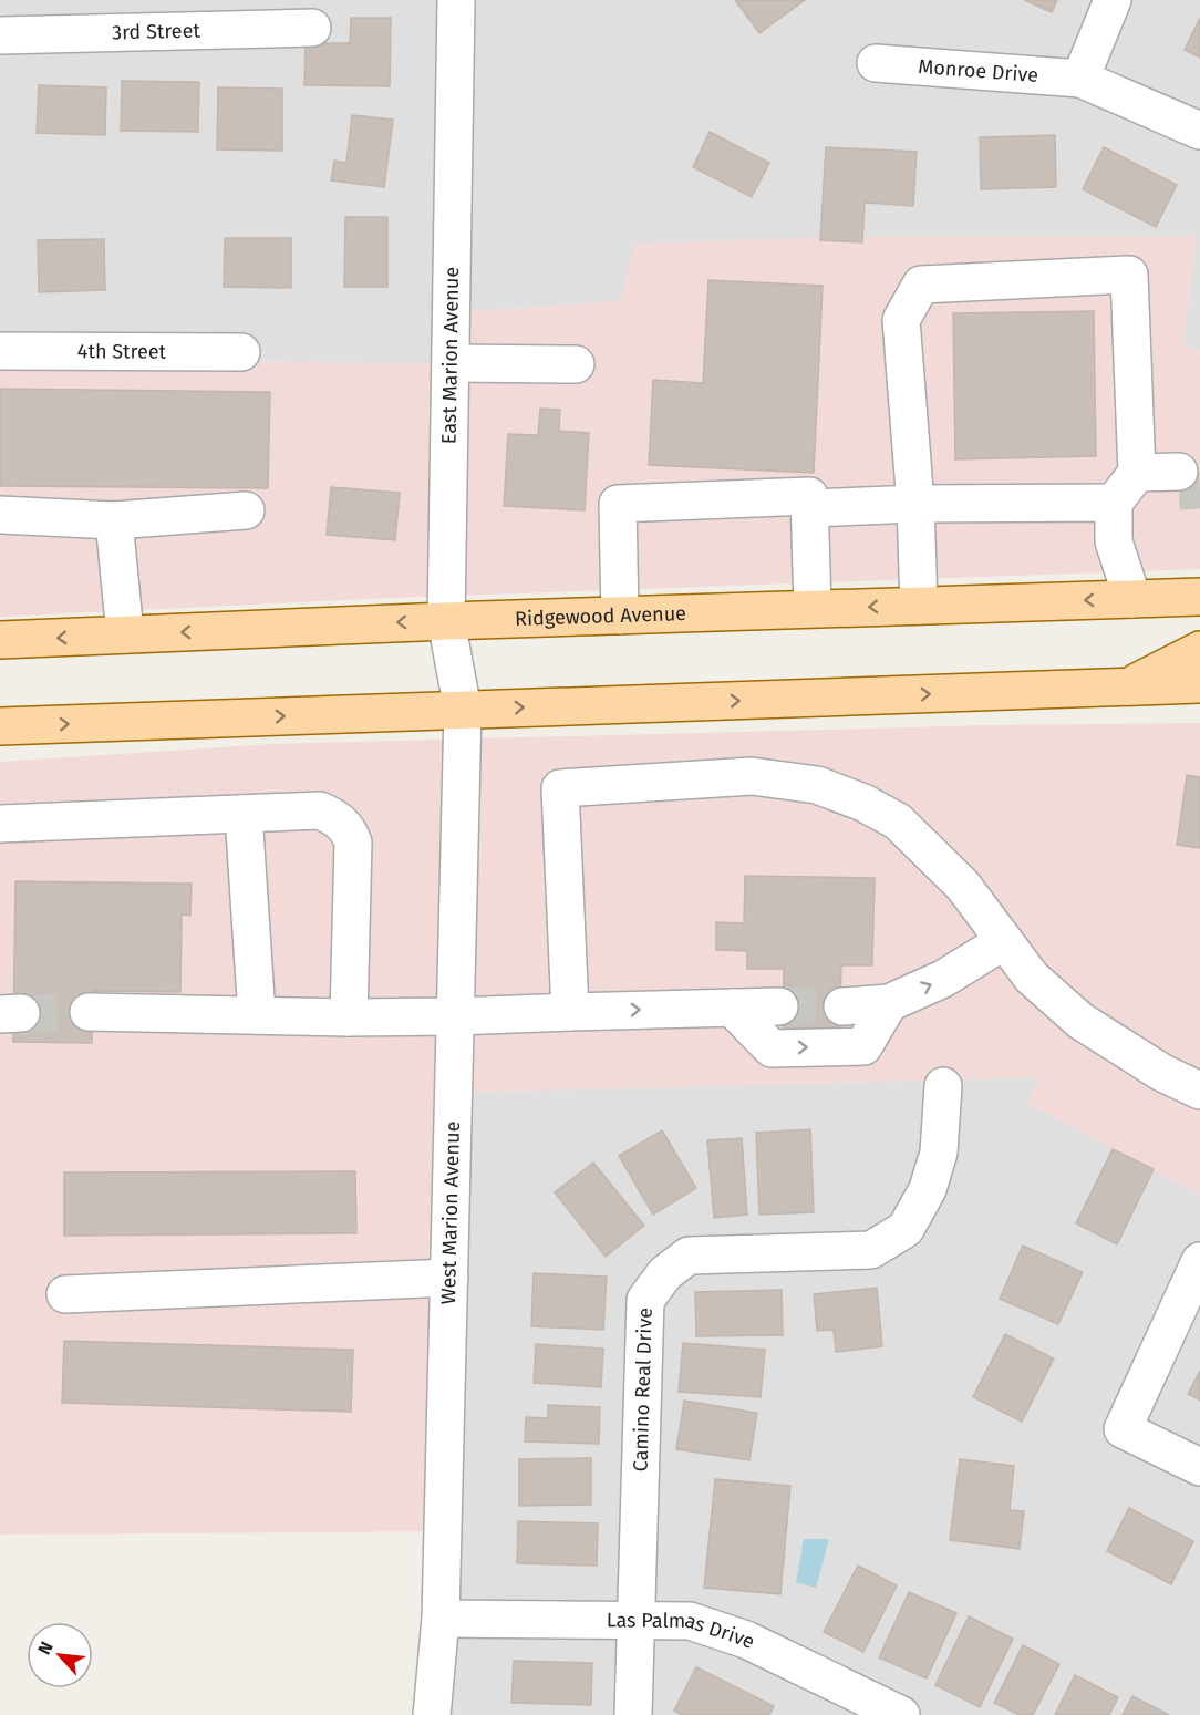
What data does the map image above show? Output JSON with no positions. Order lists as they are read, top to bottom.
{
  "streets": {
    "main road": ["Ridgewood Avenue"],
    "street": [
      "3rd Street",
      "Monroe Drive",
      "4th Street",
      "East Marion Avenue",
      "West Marion Avenue",
      "Camino Real Drive",
      "Las Palmas Drive"
    ]
  },
  "crossings": [
    ["East Marion Avenue", "Ridgewood Avenue"],
    ["East Marion Avenue", "West Marion Avenue"],
    ["West Marion Avenue", "Las Palmas Drive"],
    ["Camino Real Drive", "Las Palmas Drive"]
  ],
  "north": "top left"
}
